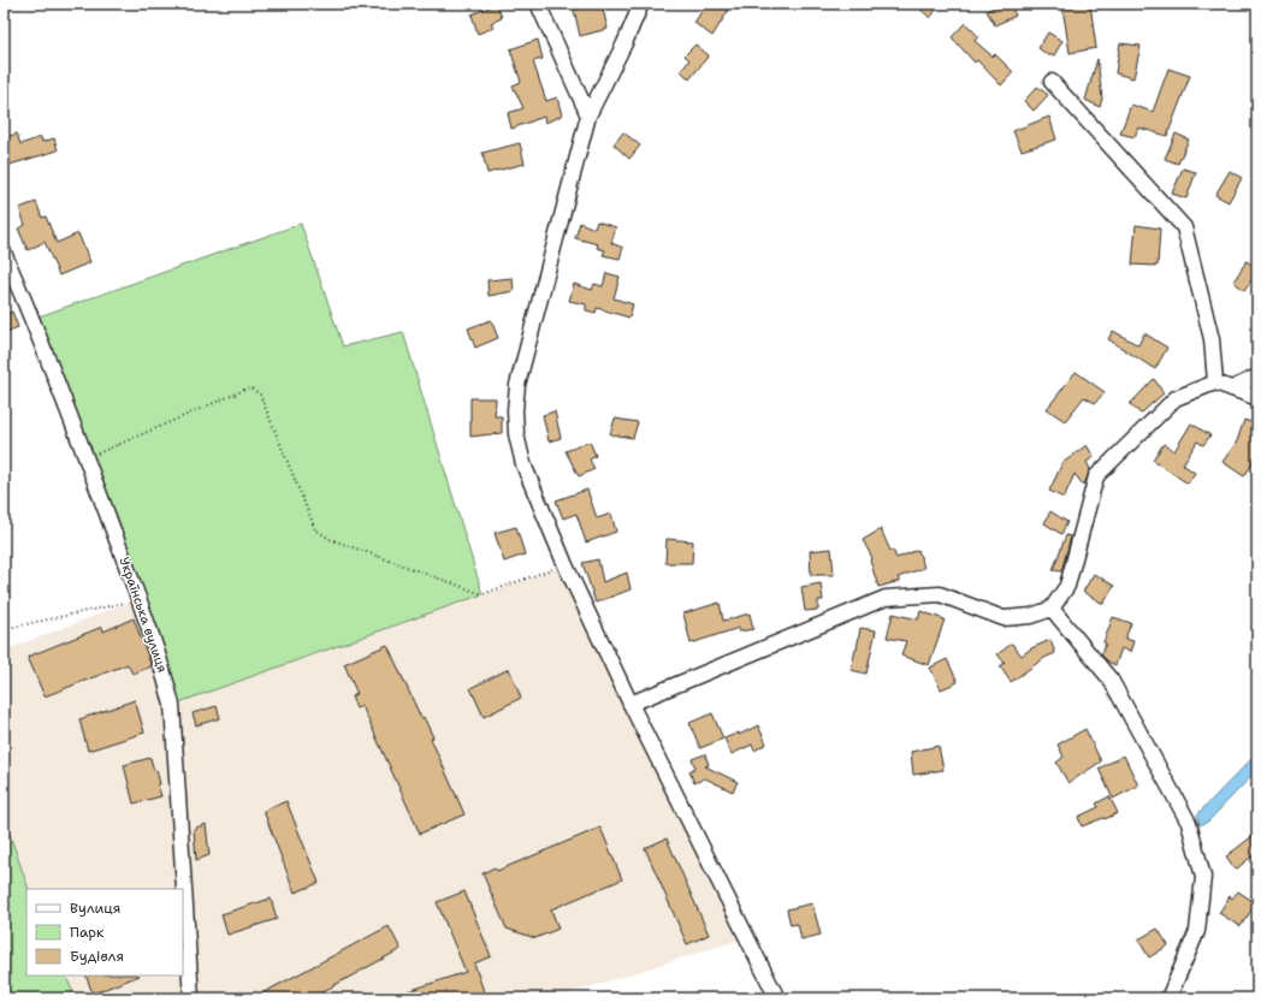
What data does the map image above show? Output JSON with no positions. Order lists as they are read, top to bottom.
{
  "streets": {
    "street": ["Українська вулиця"]
  },
  "legend": ["Вулиця", "Парк", "Будівля"]
}
